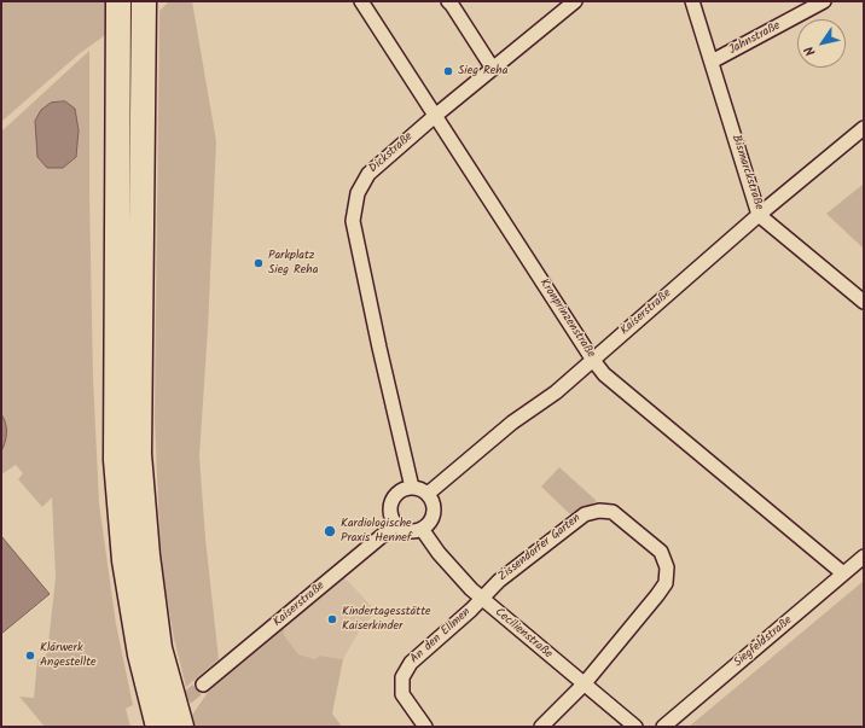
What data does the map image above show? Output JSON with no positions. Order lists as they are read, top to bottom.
{
  "streets": {
    "street": [
      "Jahnstraße",
      "Dickstraße",
      "Bismarckstraße",
      "Kaiserstraße",
      "Kronprinzenstraße",
      "Zissendorfer Garten",
      "Cecilienstraße",
      "An den Ellmen",
      "Siegfeldstraße"
    ]
  },
  "crossings": [
    ["Jahnstraße", "Bismarckstraße"],
    ["Dickstraße", "Kaiserstraße"],
    ["Dickstraße", "Kronprinzenstraße"],
    ["Dickstraße", "Cecilienstraße"],
    ["Bismarckstraße", "Kaiserstraße"],
    ["Kaiserstraße", "Kronprinzenstraße"],
    ["Kaiserstraße", "Cecilienstraße"],
    ["Kronprinzenstraße", "Siegfeldstraße"],
    ["Zissendorfer Garten", "Cecilienstraße"],
    ["Zissendorfer Garten", "An den Ellmen"],
    ["Cecilienstraße", "An den Ellmen"]
  ],
  "places": [
    "Sieg Reha",
    "Parkplatz Sieg Reha",
    "Kardiologische Praxis Hennef",
    "Kindertagesstätte Kaiserkinder",
    "Klärwerk Angestellte"
  ],
  "north": "bottom left"
}
